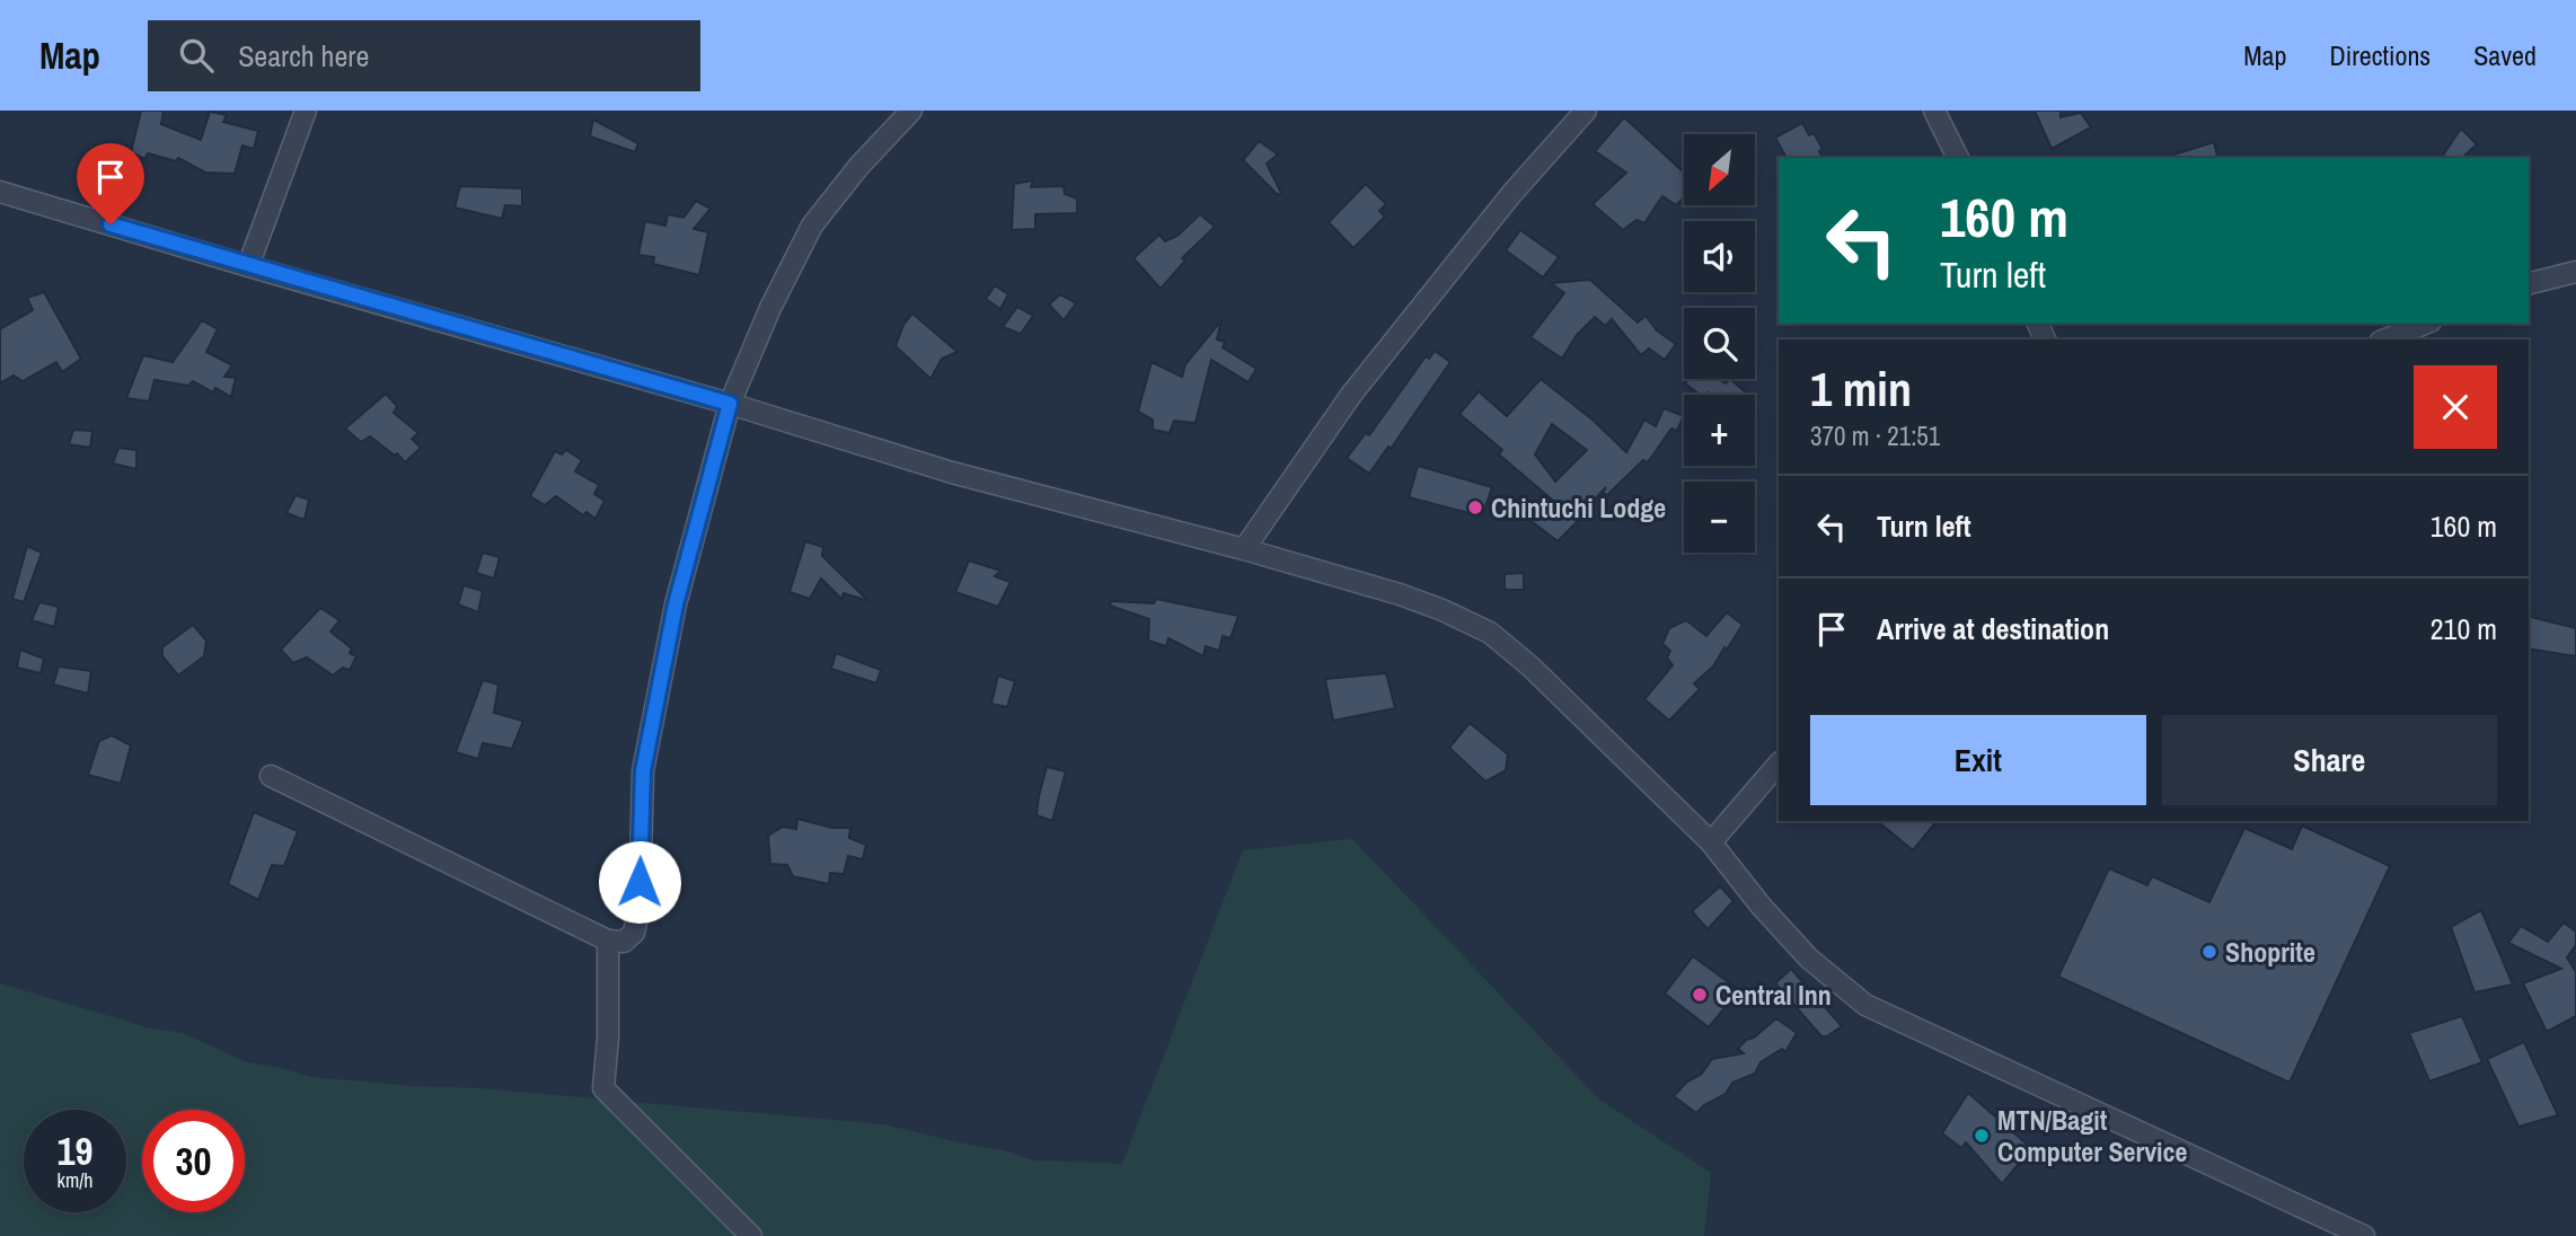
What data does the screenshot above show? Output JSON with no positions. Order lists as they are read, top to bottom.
{
  "places": [
    "Chintuchi Lodge",
    "Shoprite",
    "Central Inn",
    "MTN/Bagit Computer Service"
  ],
  "north": "bottom left",
  "page": {
    "header": "Map",
    "search": "Search here",
    "nav": ["Map", "Directions", "Saved"],
    "map_buttons": ["+", "−"],
    "turn": ["160 m", "Turn left"],
    "heading": ["1 min", "370 m · 21:51"],
    "list": [
      {
        "name": "Turn left",
        "value": "160 m"
      },
      {
        "name": "Arrive at destination",
        "value": "210 m"
      }
    ],
    "buttons": ["Exit", "Share"],
    "speed": "19 km/h",
    "limit": "30"
  }
}
